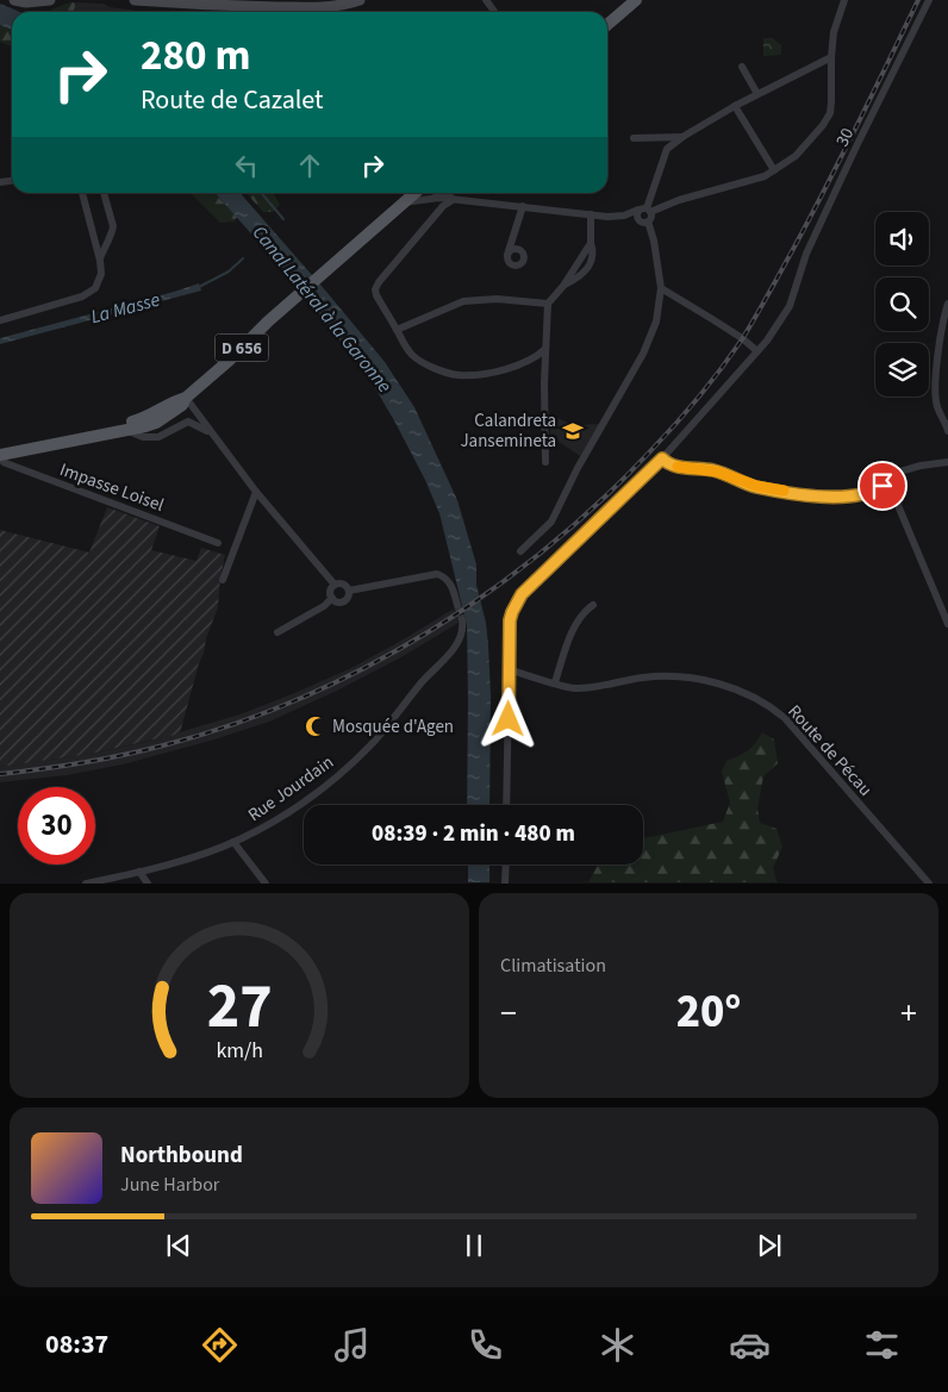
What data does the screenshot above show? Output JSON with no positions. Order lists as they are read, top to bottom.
{
  "streets": {
    "main road": ["D 656"],
    "street": [
      "30",
      "Impasse Loisel",
      "Route de Pécau",
      "Rue Jourdain"
    ]
  },
  "crossings": [
    ["30", "Route de Pécau"],
    ["D 656", "Impasse Loisel"]
  ],
  "water": ["La Masse", "Canal Latéral à la Garonne"],
  "places": {
    "school or university": ["Calandreta Jansemineta"],
    "mosque": ["Mosquée d'Agen"]
  },
  "page": {
    "turn": ["280 m", "Route de Cazalet"],
    "limit": "30",
    "trip": "08:39 · 2 min · 480 m",
    "tile": "Climatisation",
    "heat": ["−", "20°", "+"],
    "song": ["Northbound", "June Harbor"],
    "tabs": "08:37",
    "gauge": ["27", "km/h"]
  }
}
